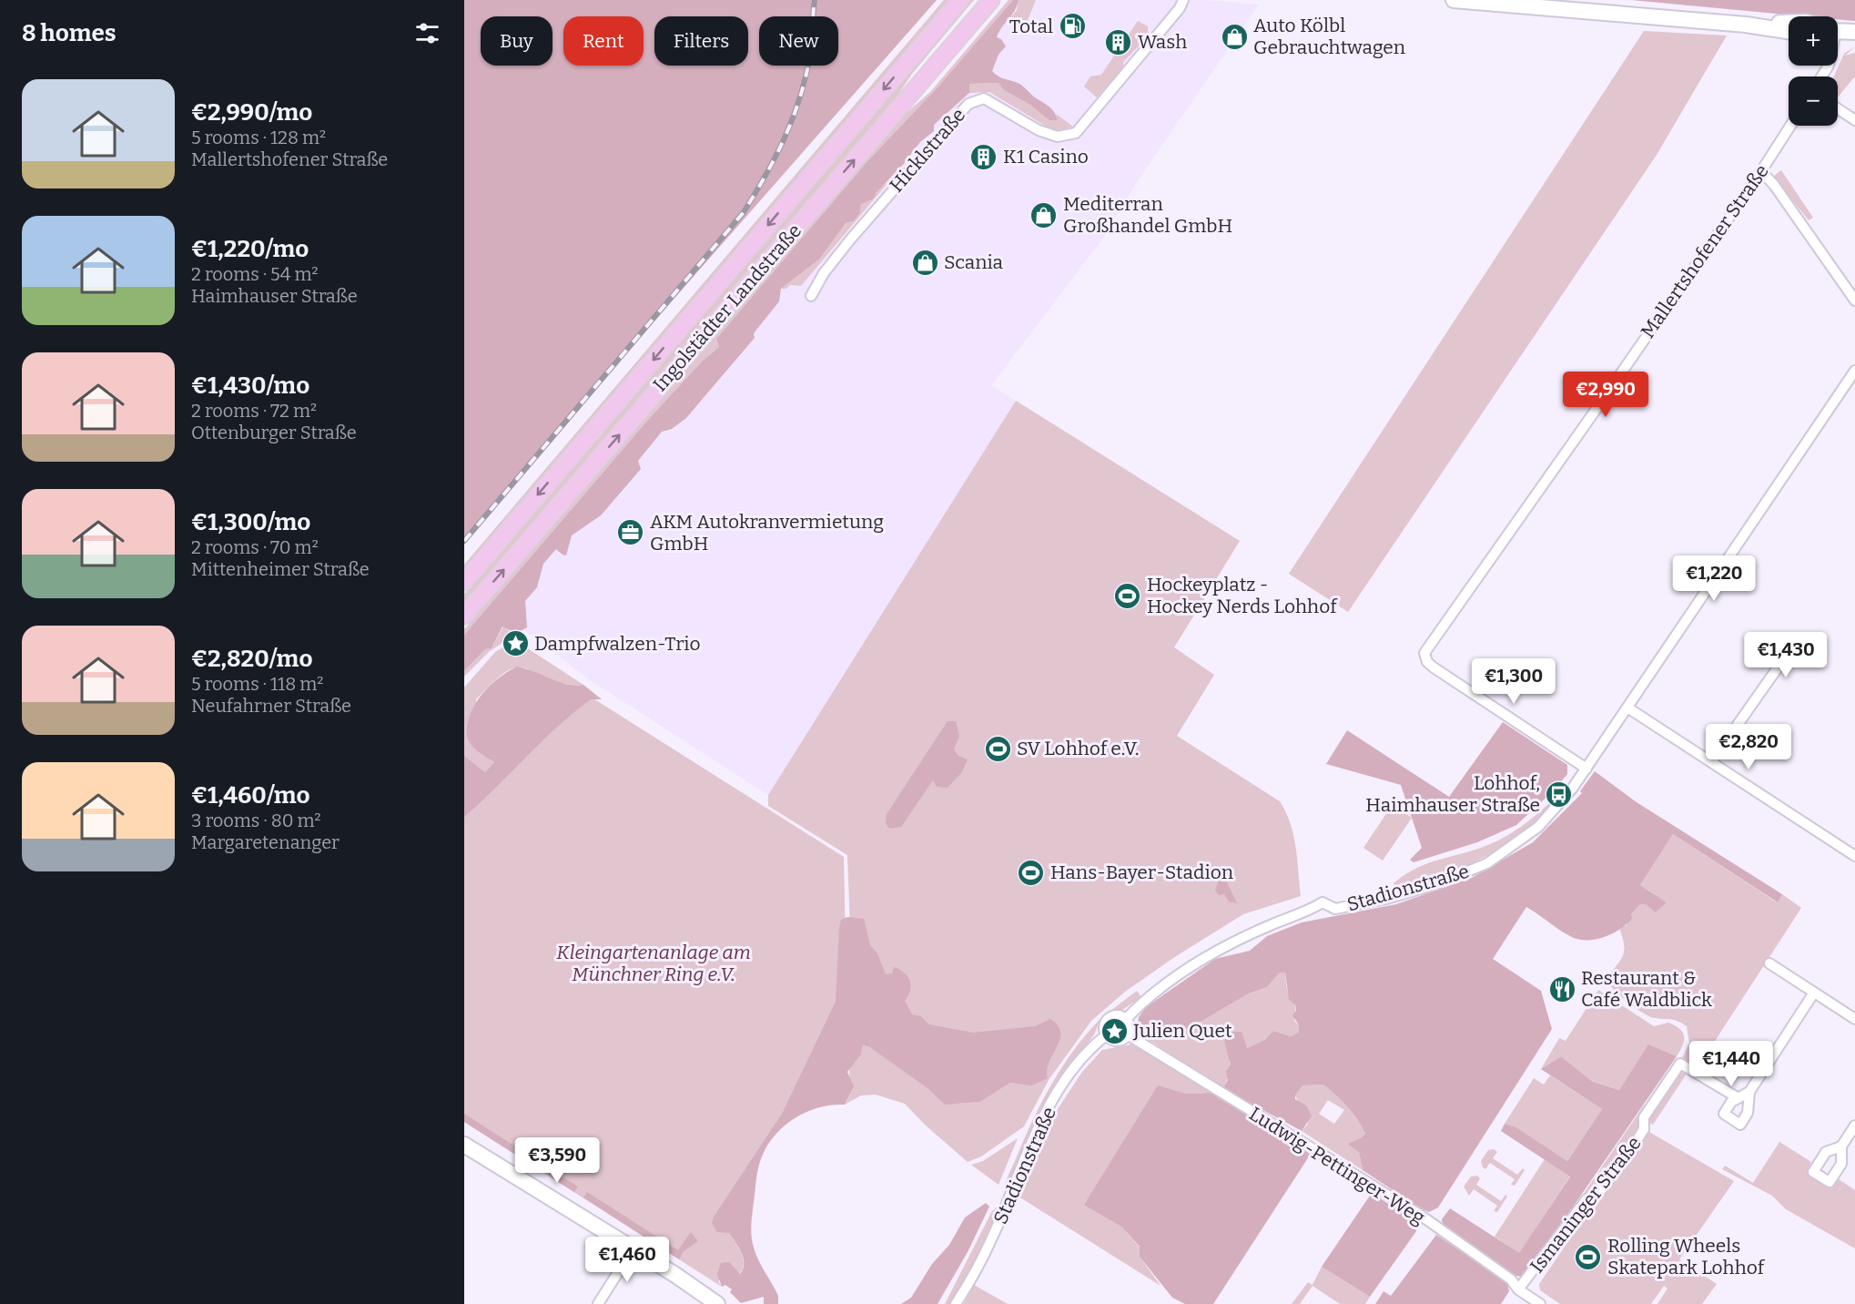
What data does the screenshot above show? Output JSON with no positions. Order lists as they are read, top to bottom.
{
  "streets": {
    "main road": ["Ingolstädter Landstraße"],
    "street": [
      "Hicklstraße",
      "Mallertshofener Straße",
      "Stadionstraße",
      "Ludwig-Pettinger-Weg",
      "Ismaninger Straße"
    ]
  },
  "crossings": [
    ["Mallertshofener Straße", "Stadionstraße"],
    ["Stadionstraße", "Ludwig-Pettinger-Weg"],
    ["Ludwig-Pettinger-Weg", "Ismaninger Straße"]
  ],
  "parks": ["Kleingartenanlage am Münchner Ring e.V."],
  "places": {
    "fuel station": ["Total"],
    "shop": ["Auto Kölbl Gebrauchtwagen", "Mediterran Großhandel GmbH", "Scania"],
    "building": ["Wash", "K1 Casino"],
    "office": ["AKM Autokranvermietung GmbH"],
    "sports": [
      "Hockeyplatz - Hockey Nerds Lohhof",
      "SV Lohhof e.V.",
      "Hans-Bayer-Stadion",
      "Rolling Wheels Skatepark Lohhof"
    ],
    "place": ["Dampfwalzen-Trio", "Julien Quet"],
    "bus stop": ["Lohhof, Haimhauser Straße"],
    "restaurant": ["Restaurant & Café Waldblick"]
  },
  "page": {
    "heading": "8 homes",
    "map_buttons": ["+", "−"],
    "chip": [
      "Buy",
      "Rent",
      "Filters",
      "New"
    ],
    "list": [
      {
        "name": "€2,990/mo",
        "note": "5 rooms · 128 m² · Mallertshofener Straße"
      },
      {
        "name": "€1,220/mo",
        "note": "2 rooms · 54 m² · Haimhauser Straße"
      },
      {
        "name": "€1,430/mo",
        "note": "2 rooms · 72 m² · Ottenburger Straße"
      },
      {
        "name": "€1,300/mo",
        "note": "2 rooms · 70 m² · Mittenheimer Straße"
      },
      {
        "name": "€2,820/mo",
        "note": "5 rooms · 118 m² · Neufahrner Straße"
      },
      {
        "name": "€1,460/mo",
        "note": "3 rooms · 80 m² · Margaretenanger"
      }
    ],
    "price": [
      "€2,990",
      "€1,220",
      "€1,430",
      "€1,300",
      "€2,820",
      "€1,440",
      "€3,590",
      "€1,460"
    ]
  }
}
